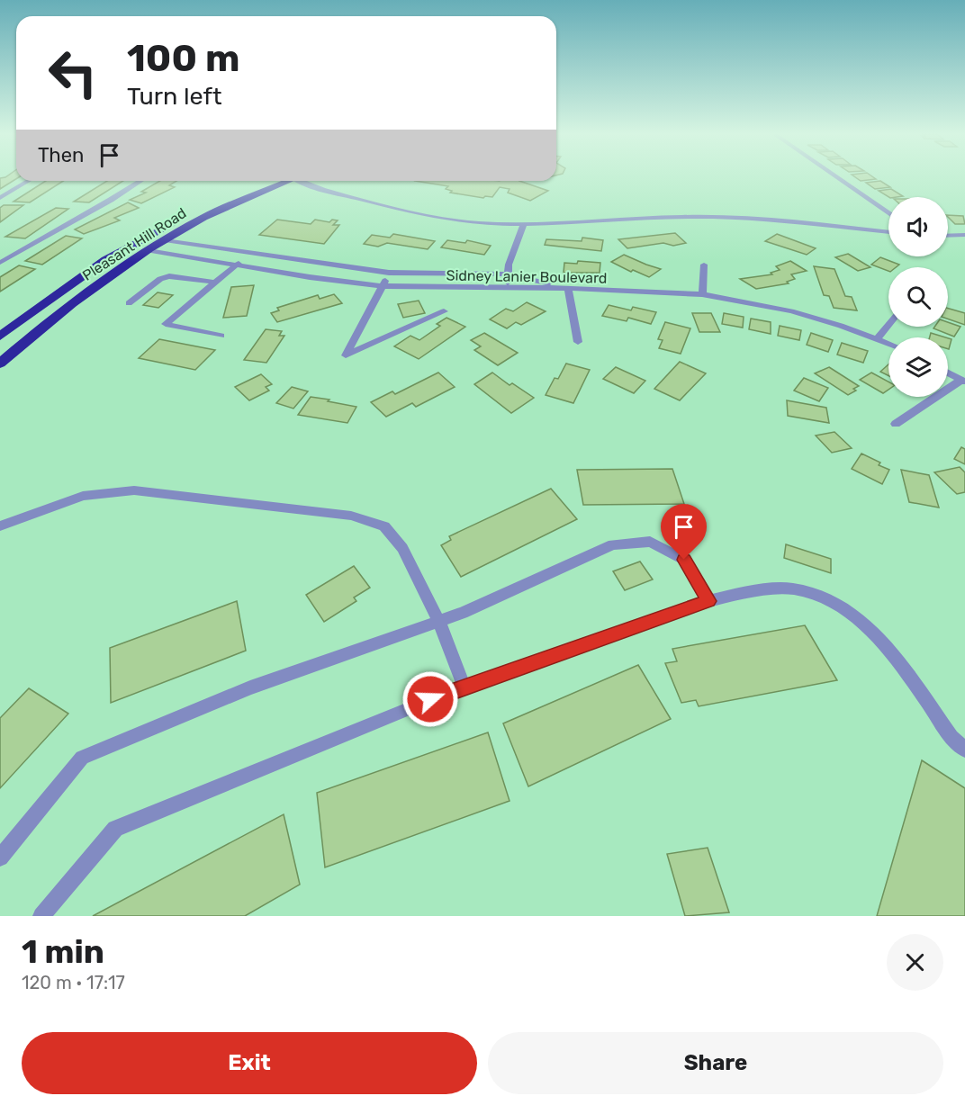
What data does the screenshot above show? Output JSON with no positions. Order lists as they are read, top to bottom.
{
  "streets": {
    "highway": ["Pleasant Hill Road"],
    "street": ["Sidney Lanier Boulevard"]
  },
  "crossings": [
    ["Pleasant Hill Road", "Sidney Lanier Boulevard"]
  ],
  "page": {
    "turn": ["100 m", "Turn left"],
    "then": "Then",
    "heading": ["1 min", "120 m · 17:17"],
    "buttons": ["Exit", "Share"]
  }
}
